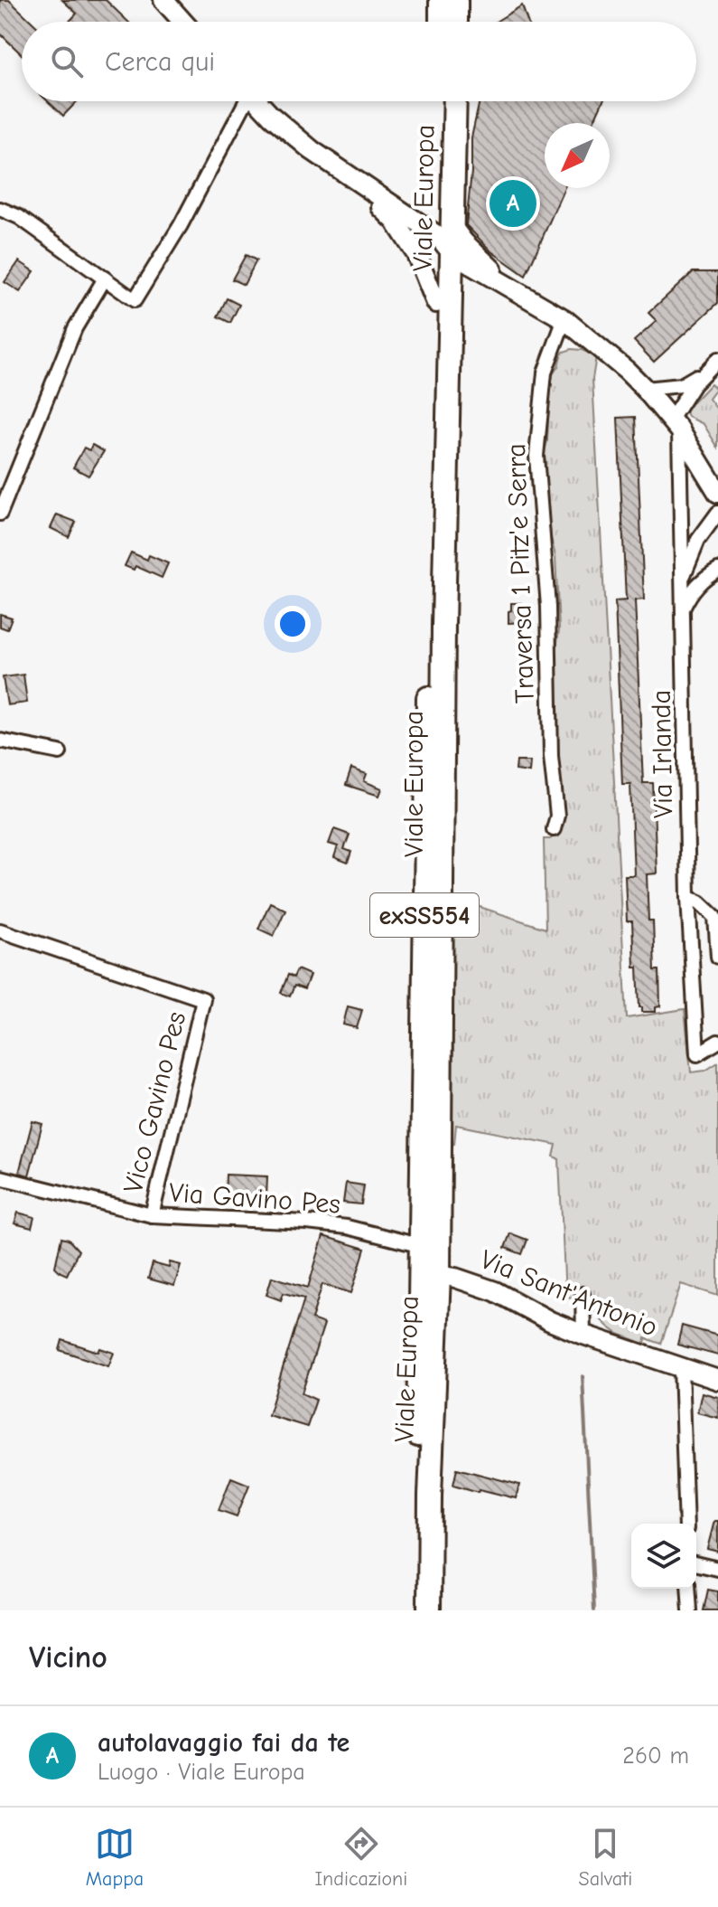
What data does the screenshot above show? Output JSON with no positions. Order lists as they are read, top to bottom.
{
  "streets": {
    "main road": ["Viale Europa", "exSS554"],
    "street": [
      "Traversa 1 Pitz'e Serra",
      "Via Irlanda",
      "Vico Gavino Pes",
      "Via Gavino Pes",
      "Via Sant'Antonio"
    ]
  },
  "crossings": [
    ["Viale Europa", "Via Gavino Pes"],
    ["Viale Europa", "Via Sant'Antonio"],
    ["Vico Gavino Pes", "Via Gavino Pes"]
  ],
  "north": "bottom left",
  "page": {
    "search": "Cerca qui",
    "pins": "A",
    "heading": "Vicino",
    "list": [
      {
        "mark": "A",
        "name": "autolavaggio fai da te",
        "note": "Luogo · Viale Europa",
        "value": "260 m"
      }
    ],
    "nav": ["Mappa", "Indicazioni", "Salvati"]
  }
}
